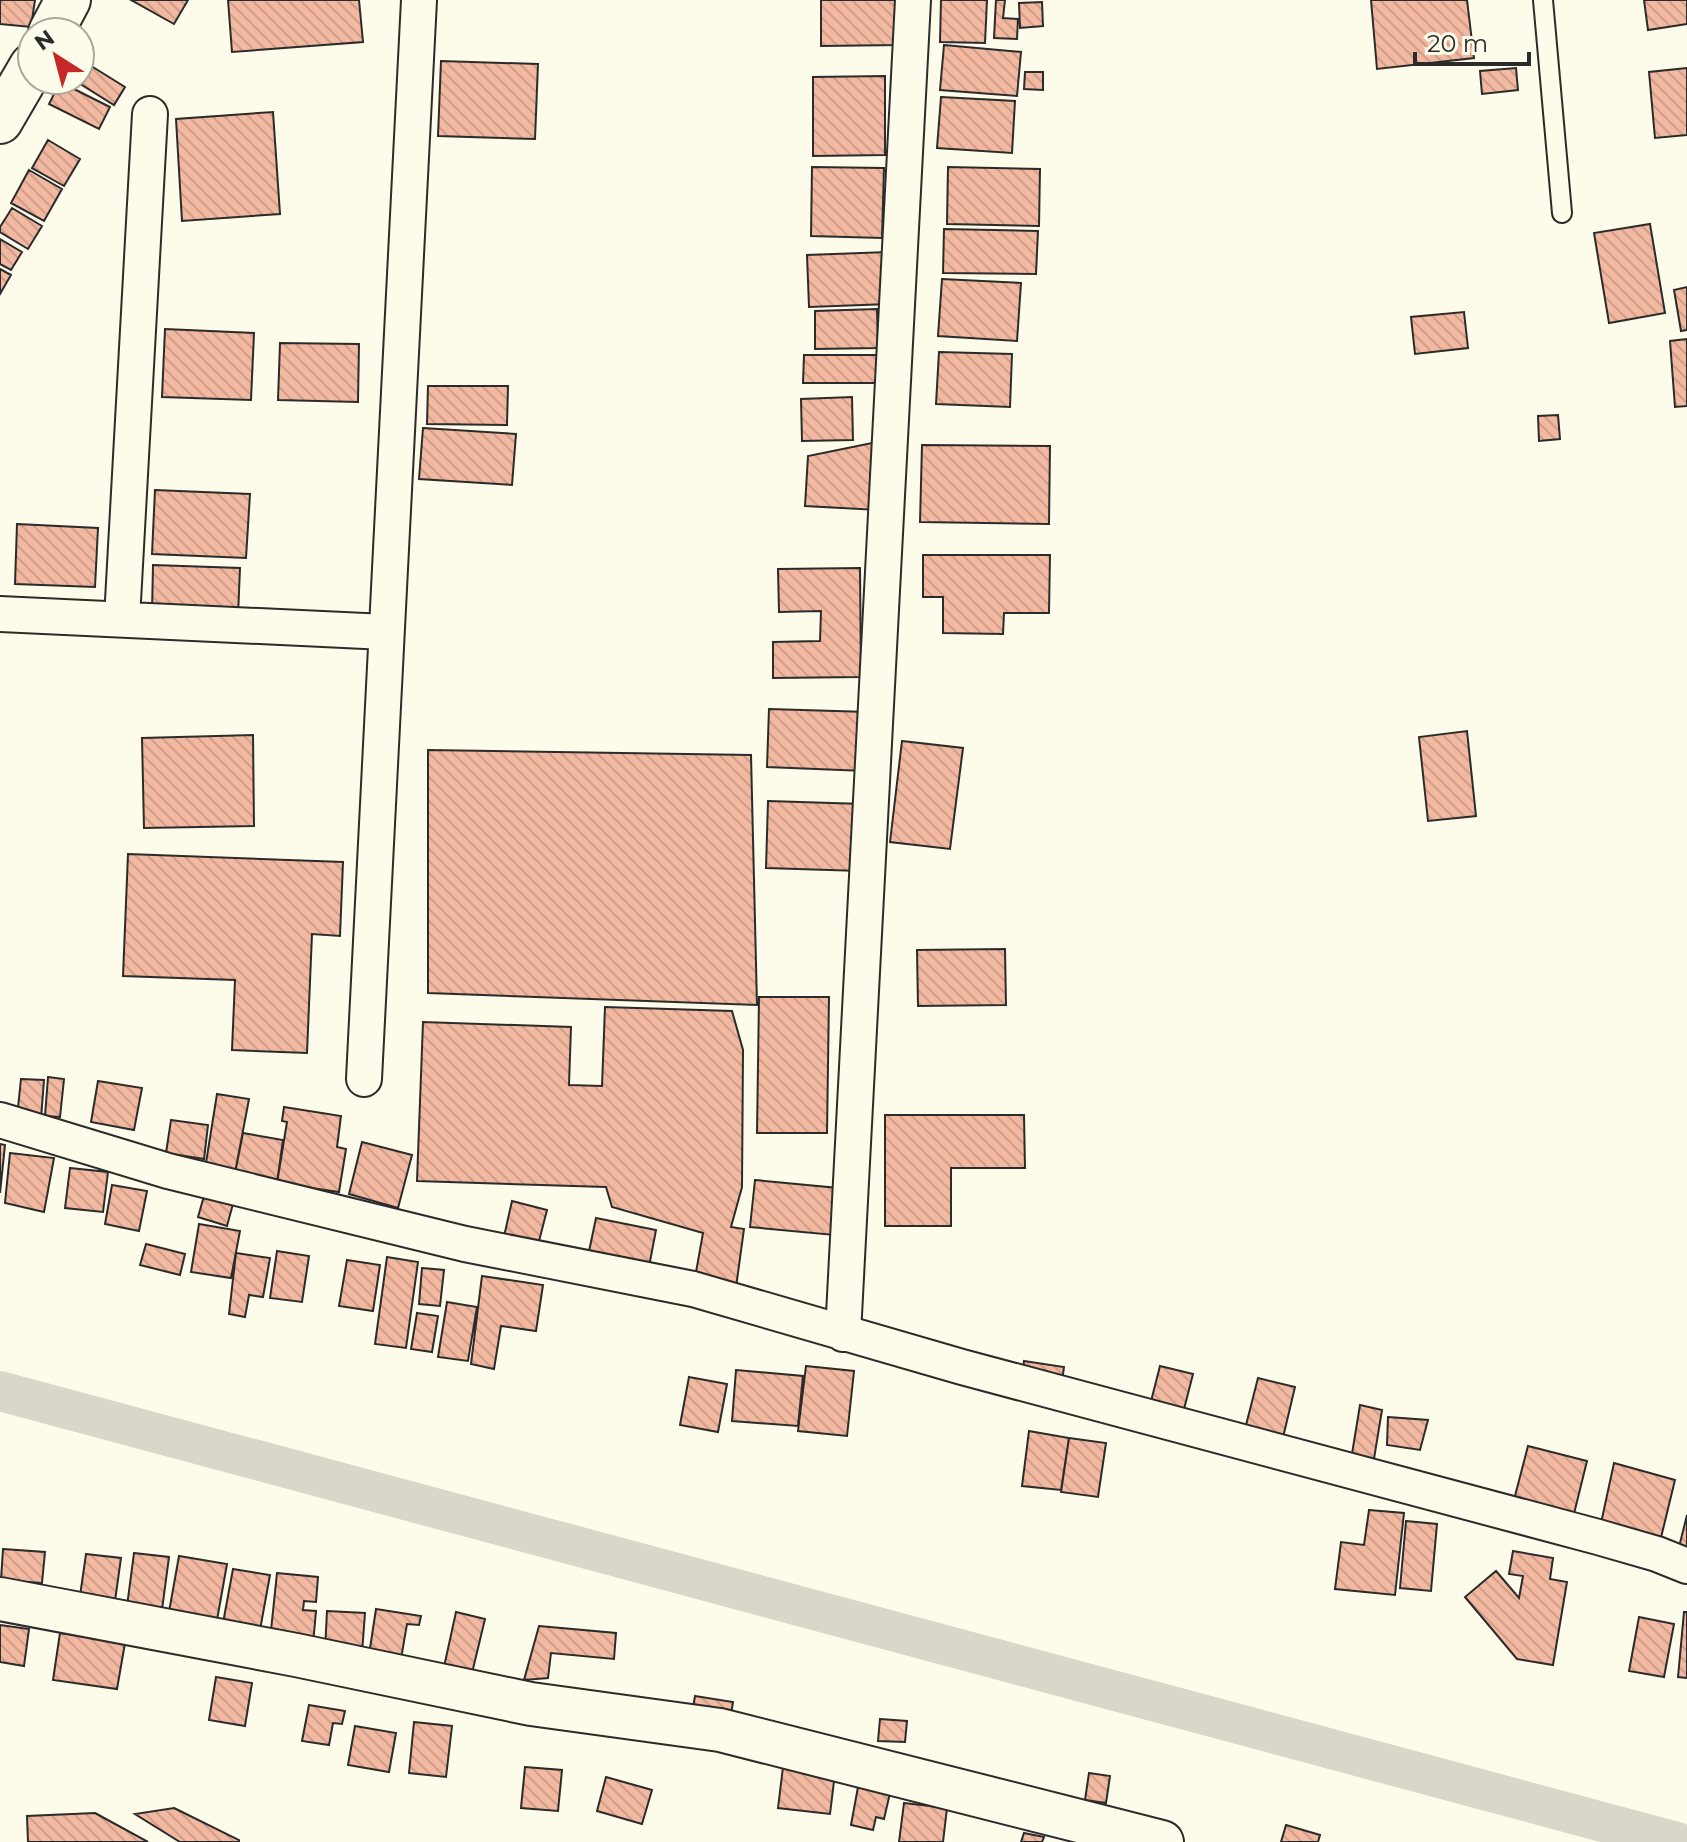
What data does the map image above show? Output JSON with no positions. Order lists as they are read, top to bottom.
{
  "scale_bar": "20 m",
  "north": "top left"
}
